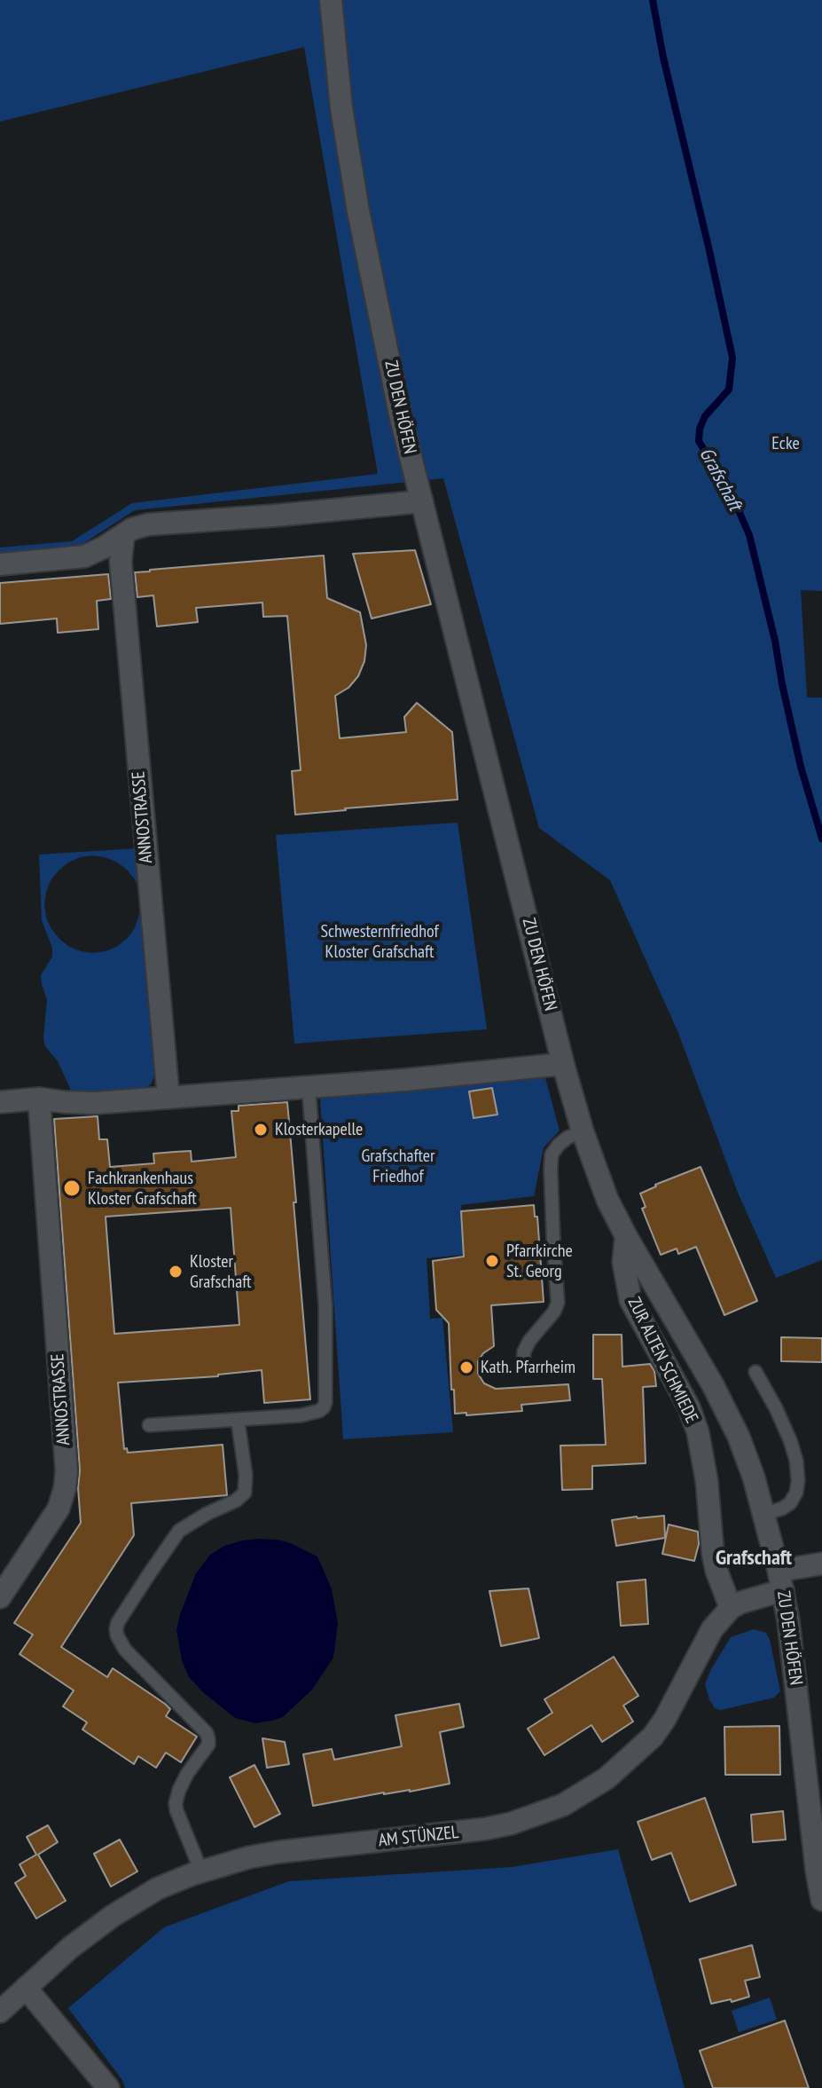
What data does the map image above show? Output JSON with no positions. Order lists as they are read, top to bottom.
{
  "streets": {
    "street": [
      "ZU DEN HÖFEN",
      "ANNOSTRASSE",
      "ZUR ALTEN SCHMIEDE",
      "AM STÜNZEL"
    ]
  },
  "crossings": [
    ["ZU DEN HÖFEN", "ZUR ALTEN SCHMIEDE"],
    ["ZUR ALTEN SCHMIEDE", "AM STÜNZEL"]
  ],
  "districts": ["Grafschaft"],
  "water": ["Grafschaft"],
  "parks": ["Ecke", "Schwesternfriedhof Kloster Grafschaft", "Grafschafter Friedhof"],
  "places": [
    "Klosterkapelle",
    "Fachkrankenhaus Kloster Grafschaft",
    "Pfarrkirche St. Georg",
    "Kloster Grafschaft",
    "Kath. Pfarrheim"
  ]
}
